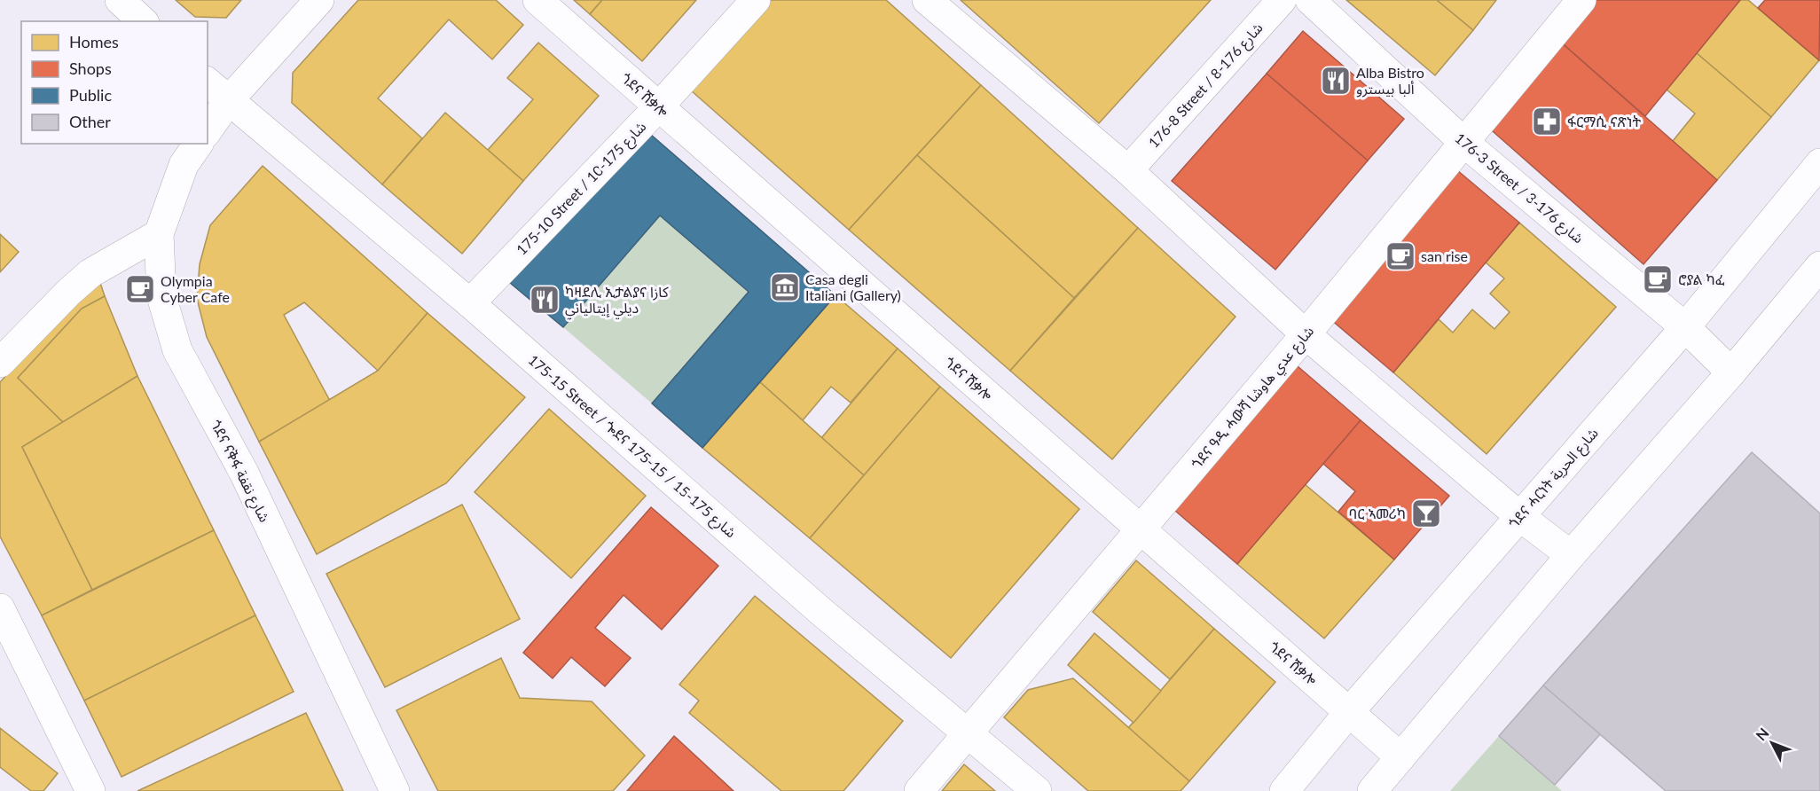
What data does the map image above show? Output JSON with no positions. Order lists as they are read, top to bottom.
{
  "streets": {
    "street": [
      "176-8 Street / شارع 176-8",
      "ጎደና ሸቃሎ",
      "175-10 Street / شارع 175-10",
      "176-3 Street / شارع 176-3",
      "ጎደና ዓዲ ሓውሻ شارع عدي هاوشا",
      "175-15 Street / ጐደና 175-15 / شارع 175-15",
      "ጎደና ናቅፋ شارع نقفة",
      "ጎደና ሓርነት شارع الحرية"
    ]
  },
  "crossings": [
    ["ጎደና ሸቃሎ", "175-10 Street / شارع 175-10"],
    ["ጎደና ሸቃሎ", "ጎደና ዓዲ ሓውሻ شارع عدي هاوشا"],
    ["ጎደና ሸቃሎ", "ጎደና ሓርነት شارع الحرية"],
    ["175-10 Street / شارع 175-10", "175-15 Street / ጐደና 175-15 / شارع 175-15"],
    ["176-3 Street / شارع 176-3", "ጎደና ዓዲ ሓውሻ شارع عدي هاوشا"],
    ["176-3 Street / شارع 176-3", "ጎደና ሓርነት شارع الحرية"],
    ["ጎደና ዓዲ ሓውሻ شارع عدي هاوشا", "175-15 Street / ጐደና 175-15 / شارع 175-15"]
  ],
  "places": {
    "restaurant": ["Alba Bistro ألبا بيسترو", "ካዛደሊ ኢታልያና كازا ديلي إيتالياني"],
    "pharmacy": ["ፋርማሲ ናጽነት"],
    "cafe": ["san rise", "ሮያል ካፈ", "Olympia Cyber Cafe"],
    "museum": ["Casa degli Italiani (Gallery)"],
    "bar": ["ባር ኣመሪካ"]
  },
  "legend": [
    "Homes",
    "Shops",
    "Public",
    "Other"
  ],
  "north": "top left"
}
